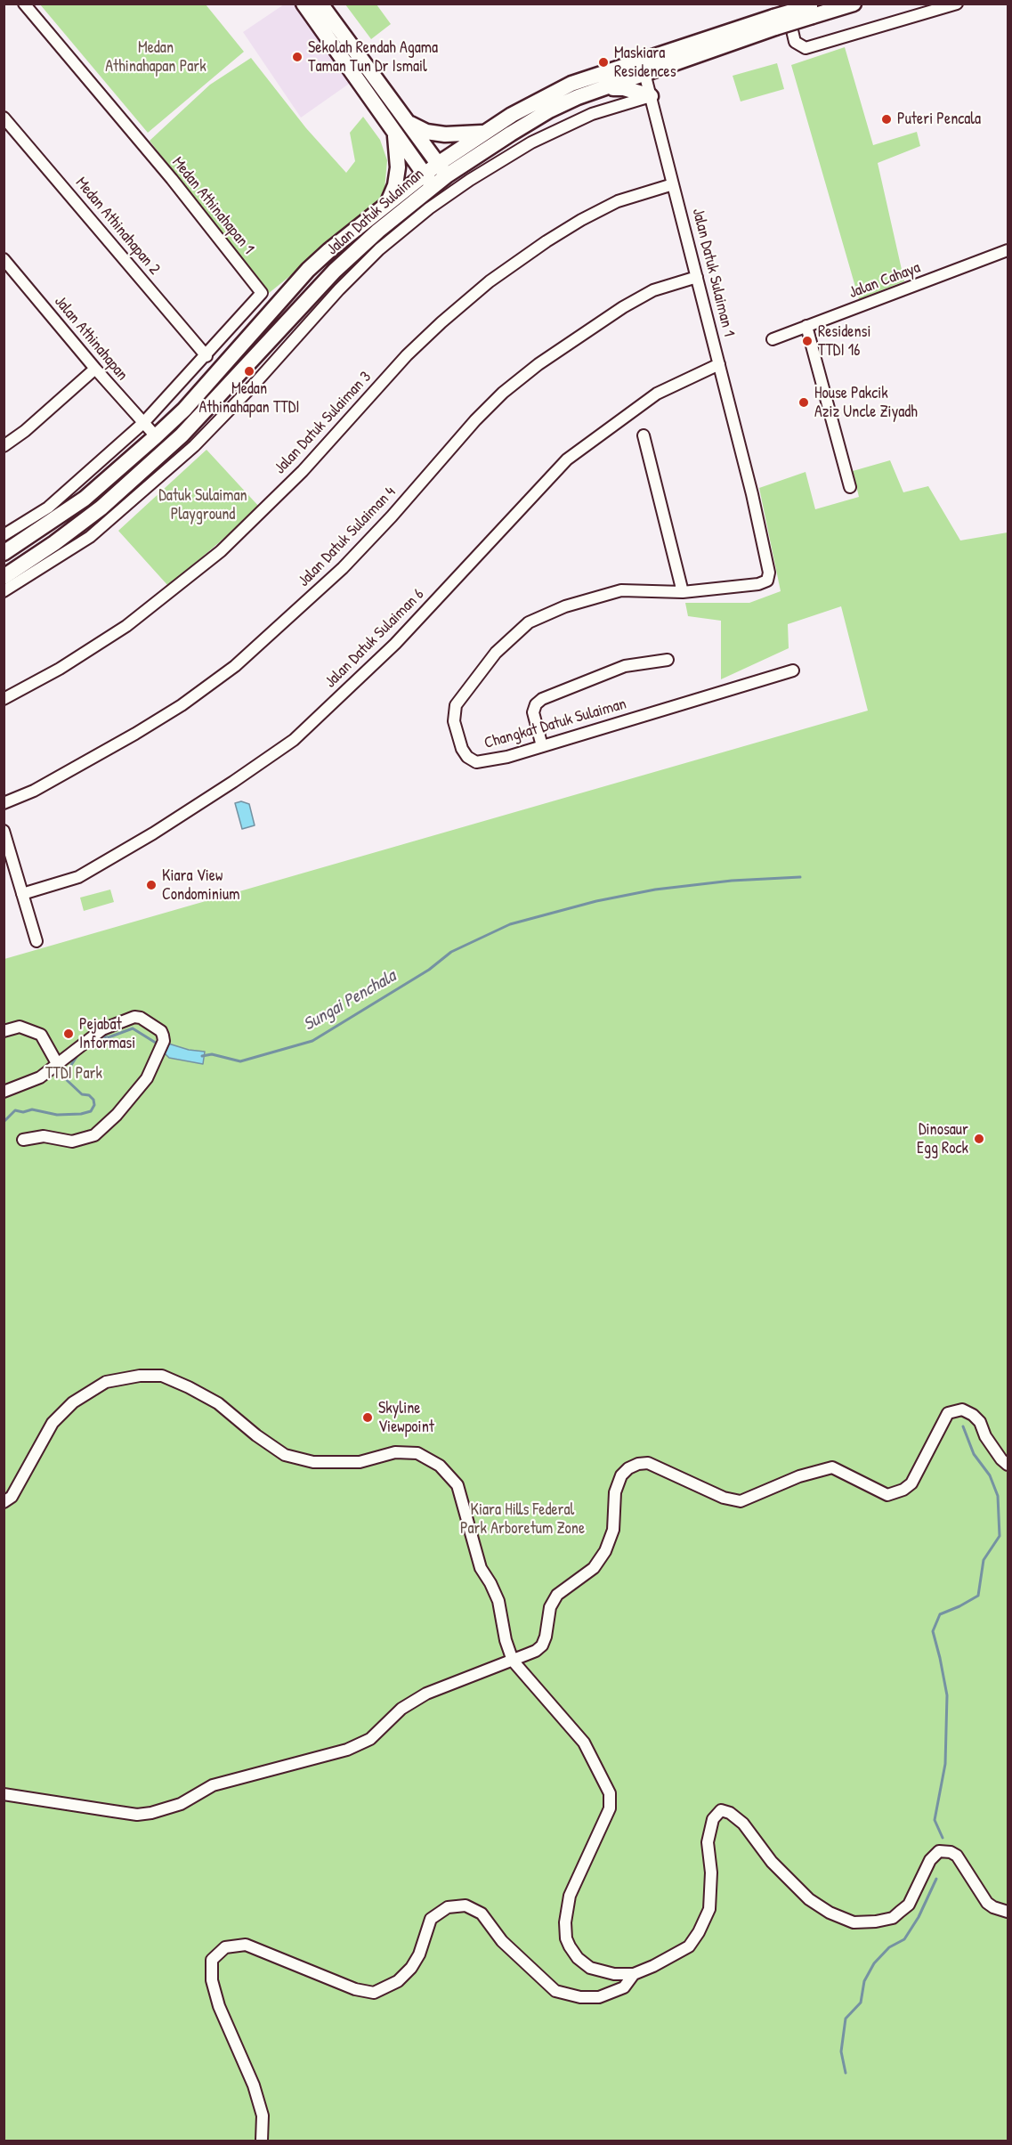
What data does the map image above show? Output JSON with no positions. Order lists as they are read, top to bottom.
{
  "streets": {
    "main road": ["Jalan Datuk Sulaiman"],
    "street": [
      "Medan Athinahapan 1",
      "Medan Athinahapan 2",
      "Jalan Datuk Sulaiman 1",
      "Jalan Cahaya",
      "Jalan Athinahapan",
      "Jalan Datuk Sulaiman 3",
      "Jalan Datuk Sulaiman 4",
      "Jalan Datuk Sulaiman 6",
      "Changkat Datuk Sulaiman"
    ]
  },
  "crossings": [
    ["Medan Athinahapan 1", "Medan Athinahapan 2"],
    ["Medan Athinahapan 1", "Jalan Athinahapan"],
    ["Jalan Datuk Sulaiman", "Jalan Datuk Sulaiman 1"],
    ["Jalan Datuk Sulaiman", "Jalan Athinahapan"],
    ["Jalan Datuk Sulaiman 1", "Jalan Datuk Sulaiman 3"],
    ["Jalan Datuk Sulaiman 1", "Jalan Datuk Sulaiman 4"],
    ["Jalan Datuk Sulaiman 1", "Jalan Datuk Sulaiman 6"],
    ["Jalan Datuk Sulaiman 1", "Changkat Datuk Sulaiman"]
  ],
  "water": ["Sungai Penchala"],
  "parks": [
    "Medan Athinahapan Park",
    "Datuk Sulaiman Playground",
    "TTDI Park",
    "Kiara Hills Federal Park Arboretum Zone"
  ],
  "places": [
    "Sekolah Rendah Agama Taman Tun Dr Ismail",
    "Maskiara Residences",
    "Puteri Pencala",
    "Residensi TTDI 16",
    "Medan Athinahapan TTDI",
    "House Pakcik Aziz Uncle Ziyadh",
    "Kiara View Condominium",
    "Pejabat Informasi",
    "Dinosaur Egg Rock",
    "Skyline Viewpoint"
  ]
}
